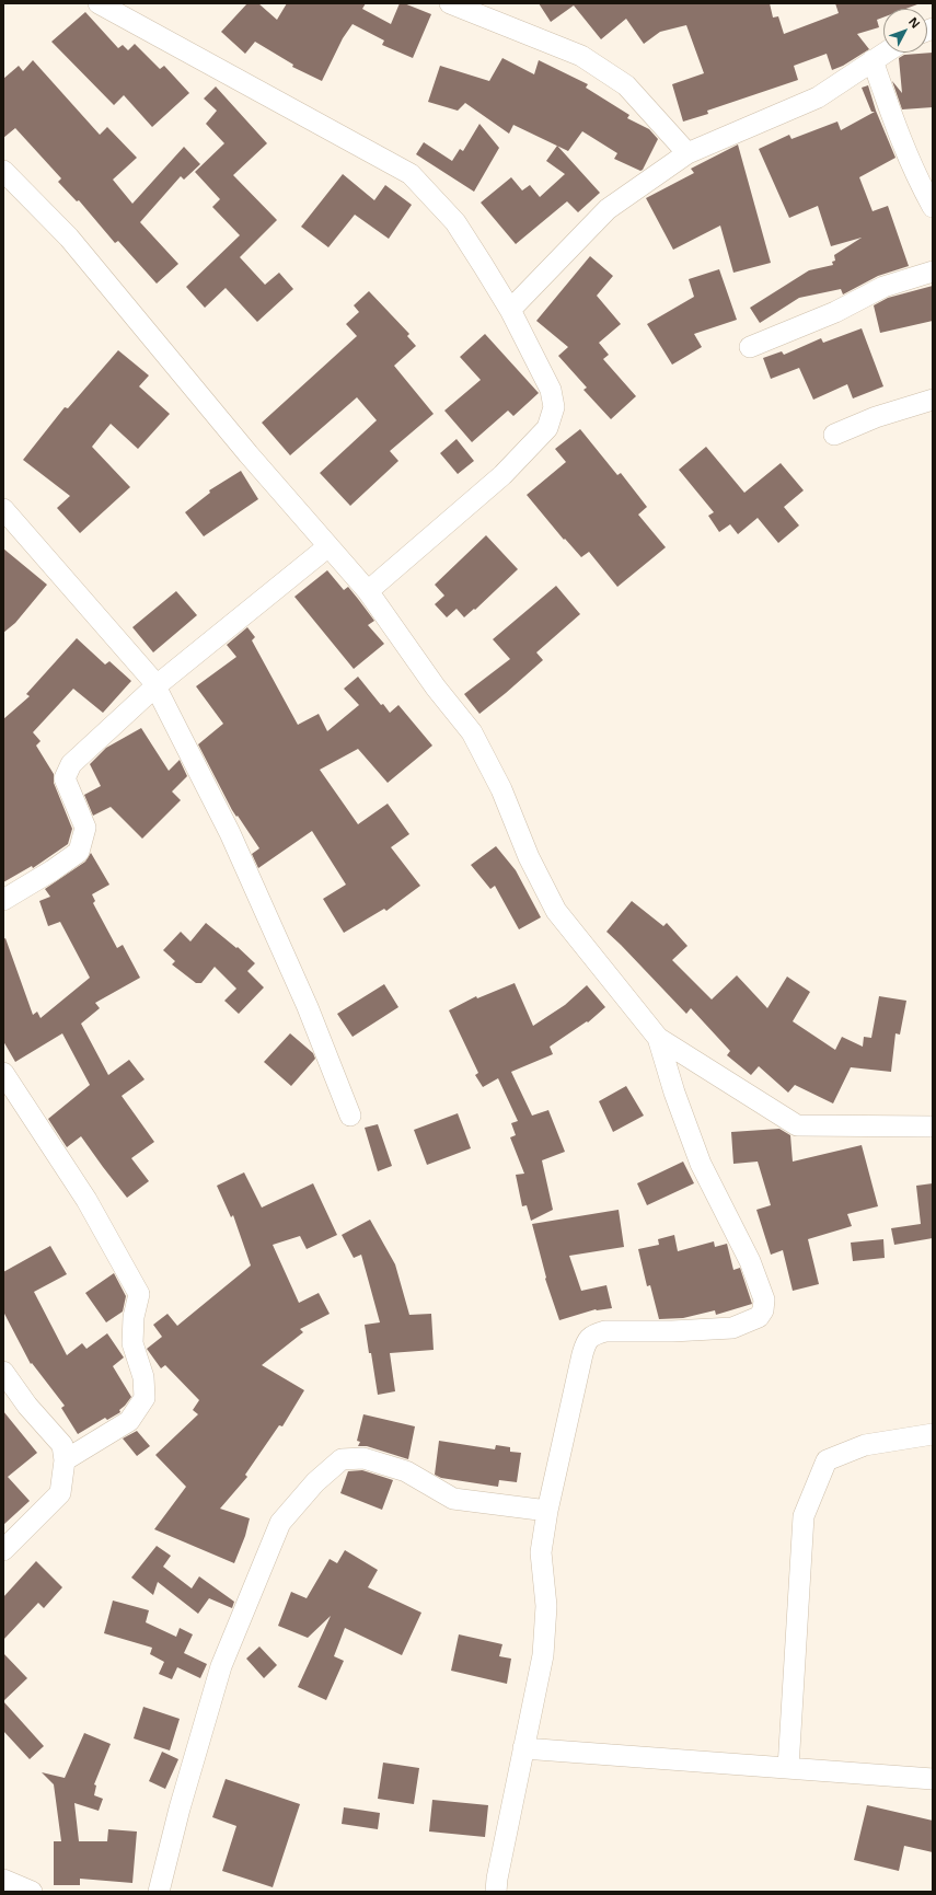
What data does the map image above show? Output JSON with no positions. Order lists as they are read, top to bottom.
{
  "north": "top right"
}
